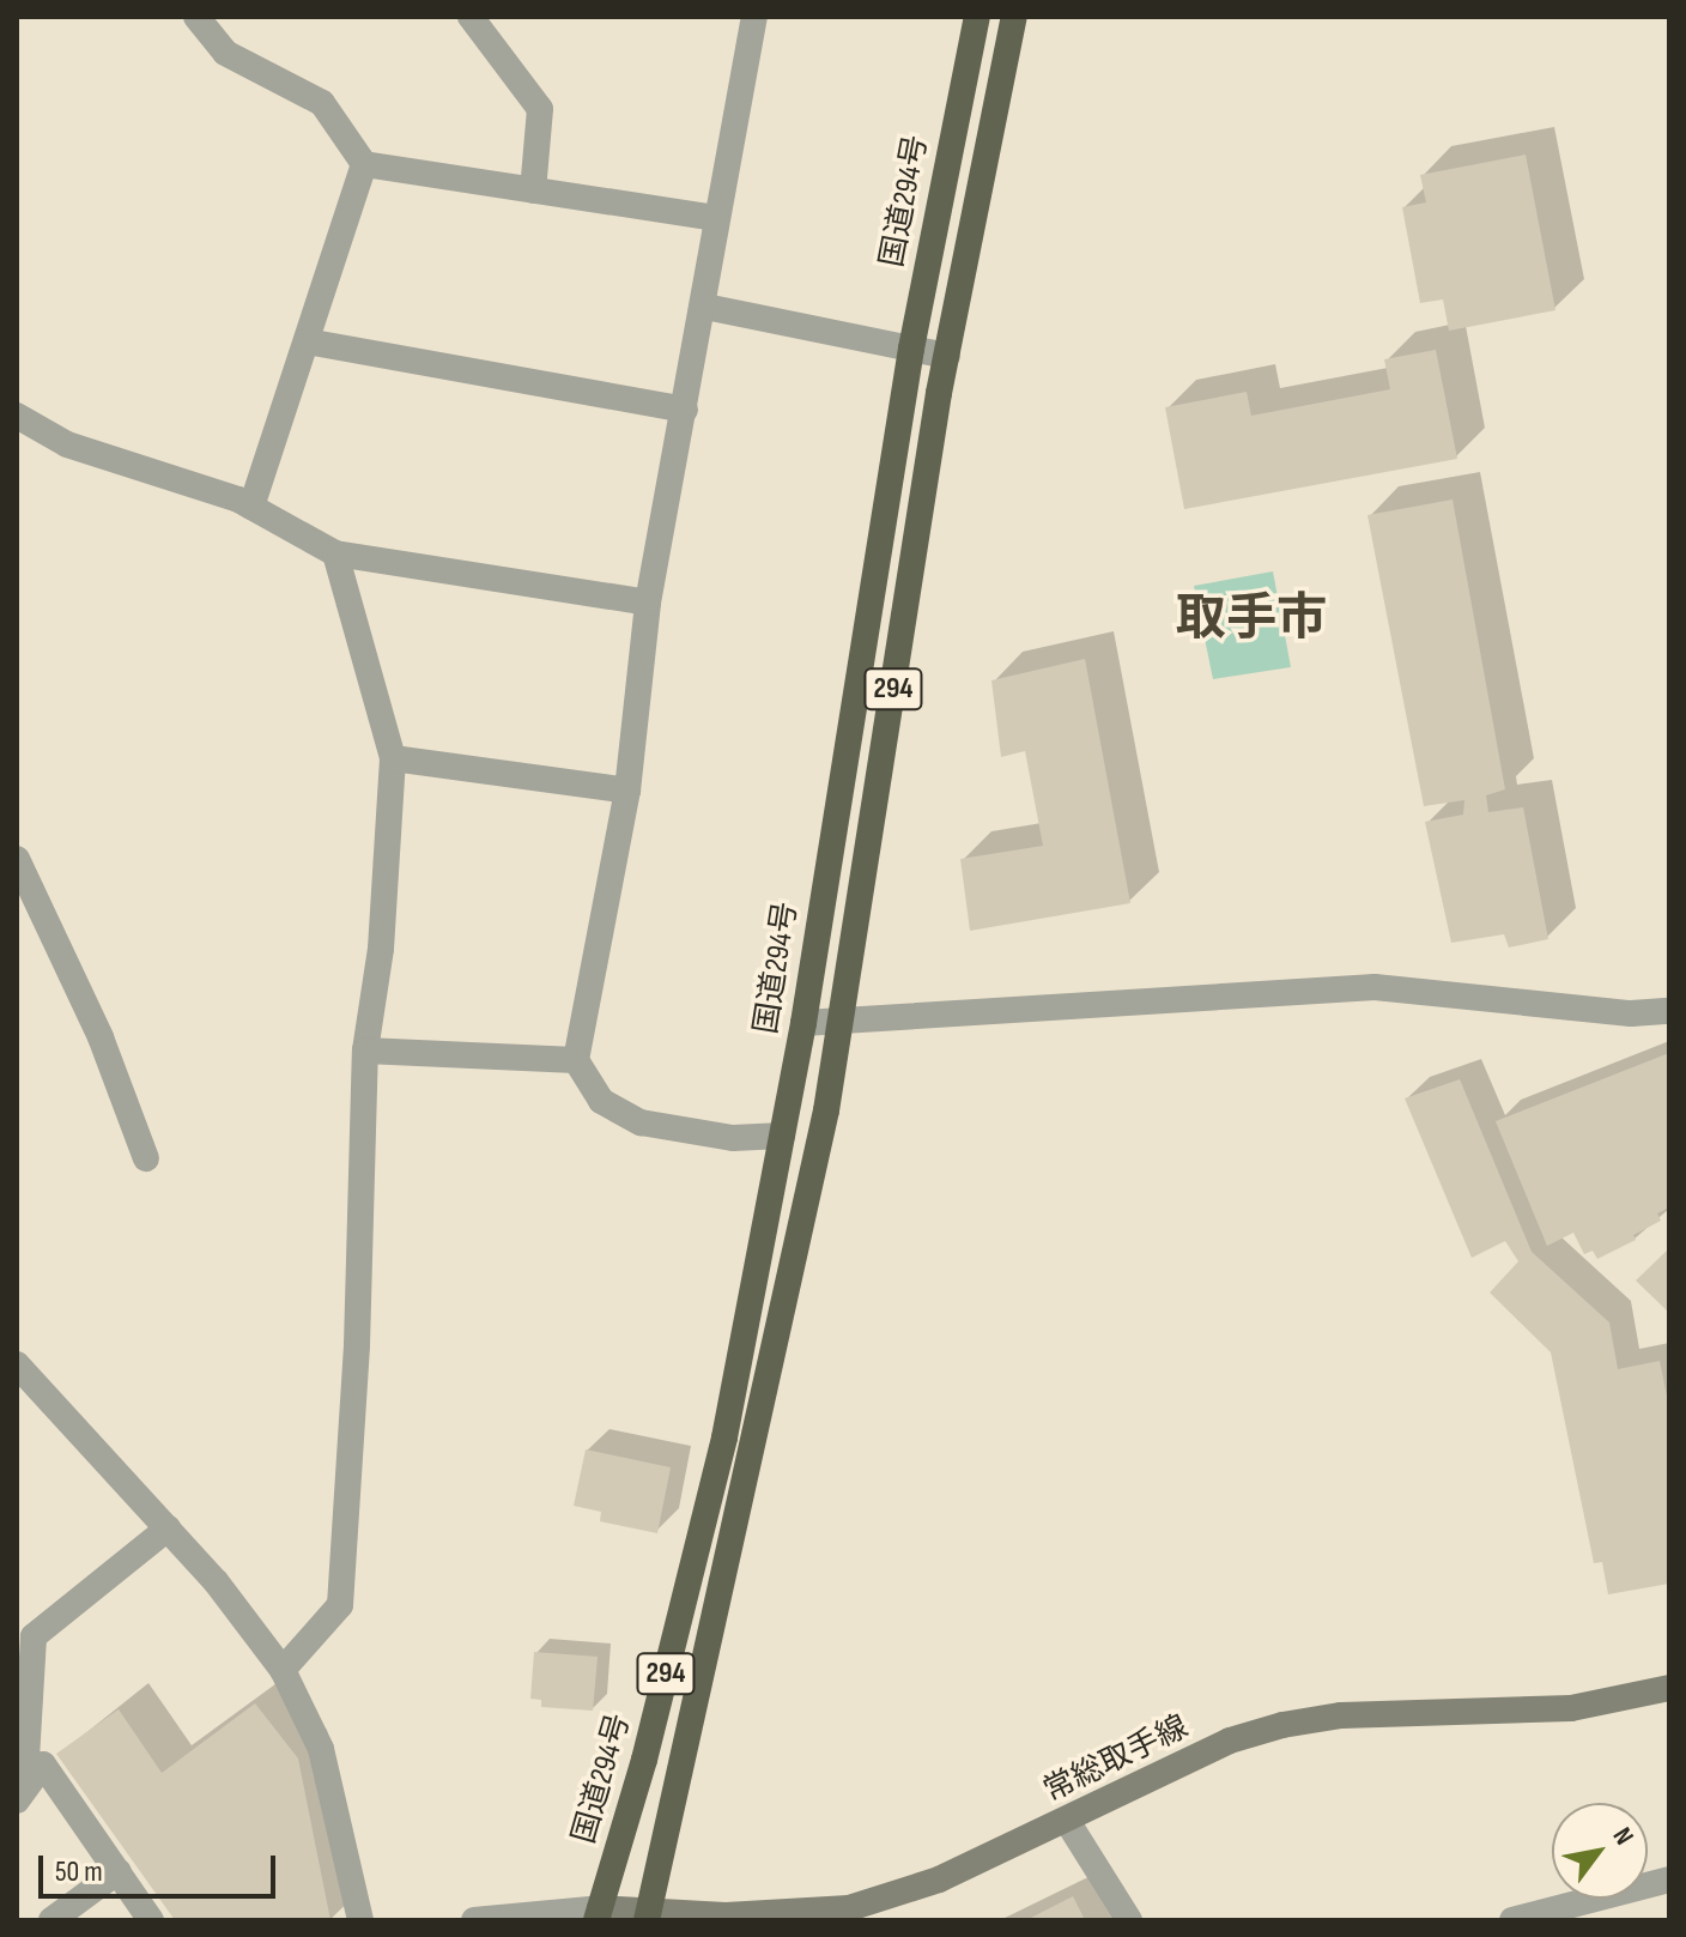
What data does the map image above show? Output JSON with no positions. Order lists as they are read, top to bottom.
{
  "streets": {
    "highway": ["国道294号", "294"],
    "main road": ["常総取手線"]
  },
  "crossings": [
    ["国道294号", "常総取手線"],
    ["294", "常総取手線"]
  ],
  "districts": ["取手市"],
  "scale_bar": "50 m",
  "north": "top right"
}
